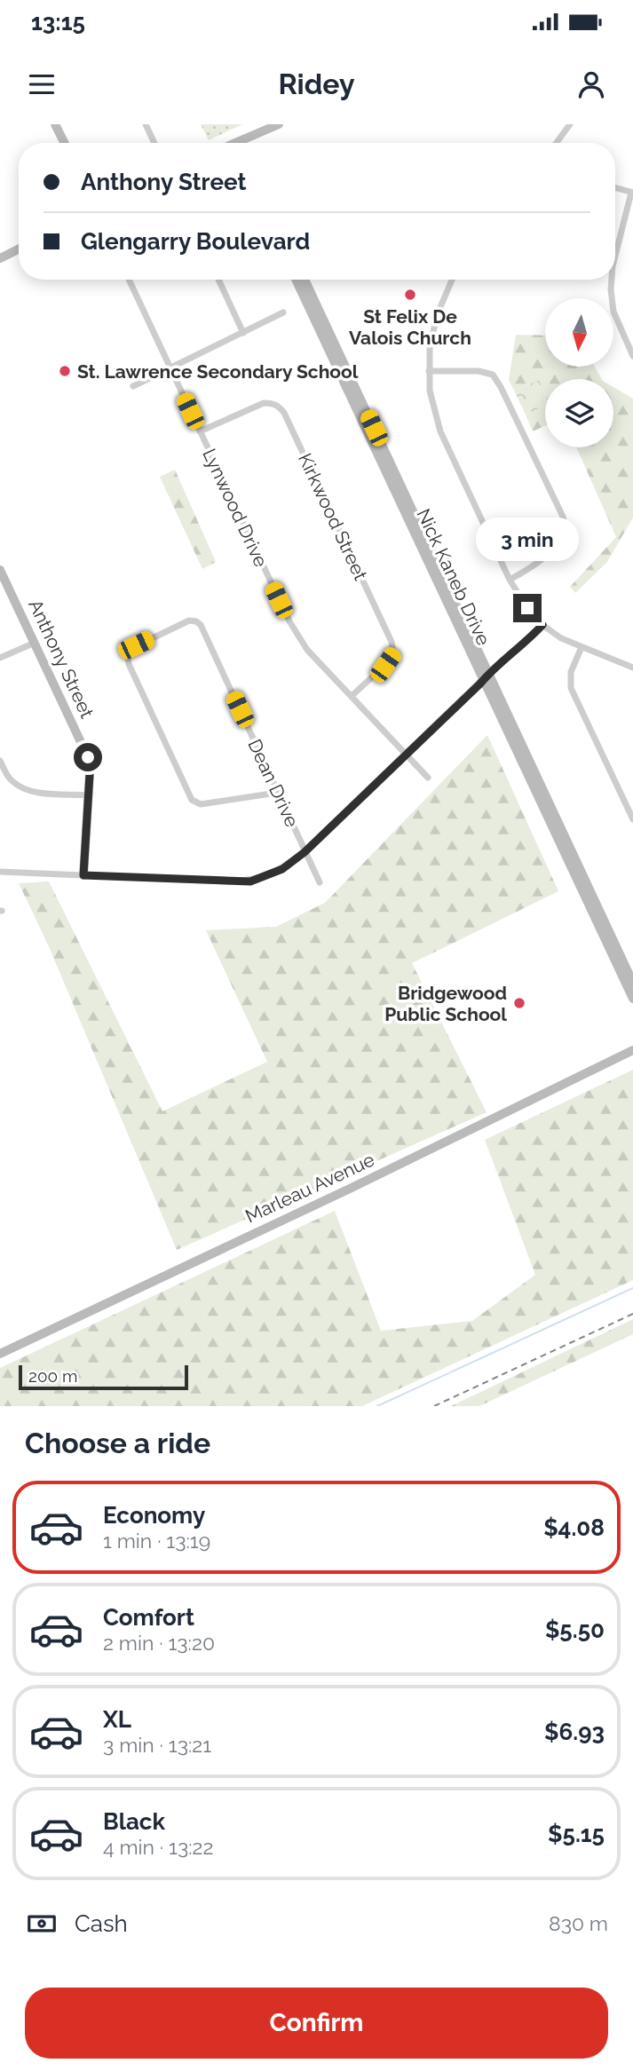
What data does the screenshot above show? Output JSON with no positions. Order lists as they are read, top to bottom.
{
  "streets": {
    "street": [
      "Lynwood Drive",
      "Kirkwood Street",
      "Nick Kaneb Drive",
      "Anthony Street",
      "Dean Drive",
      "Marleau Avenue"
    ]
  },
  "crossings": [
    ["Lynwood Drive", "Kirkwood Street"]
  ],
  "places": ["St Felix De Valois Church", "St. Lawrence Secondary School", "Bridgewood Public School"],
  "scale_bar": "200 m",
  "north": "bottom",
  "page": {
    "status": "13:15",
    "header": "Ridey",
    "banner": ["Anthony Street", "Glengarry Boulevard"],
    "bubble": "3 min",
    "scale": "200 m",
    "heading": "Choose a ride",
    "list": [
      {
        "name": "Economy",
        "note": "1 min · 13:19",
        "value": "$4.08"
      },
      {
        "name": "Comfort",
        "note": "2 min · 13:20",
        "value": "$5.50"
      },
      {
        "name": "XL",
        "note": "3 min · 13:21",
        "value": "$6.93"
      },
      {
        "name": "Black",
        "note": "4 min · 13:22",
        "value": "$5.15"
      }
    ],
    "pay": ["Cash", "830 m"],
    "buttons": "Confirm"
  }
}
